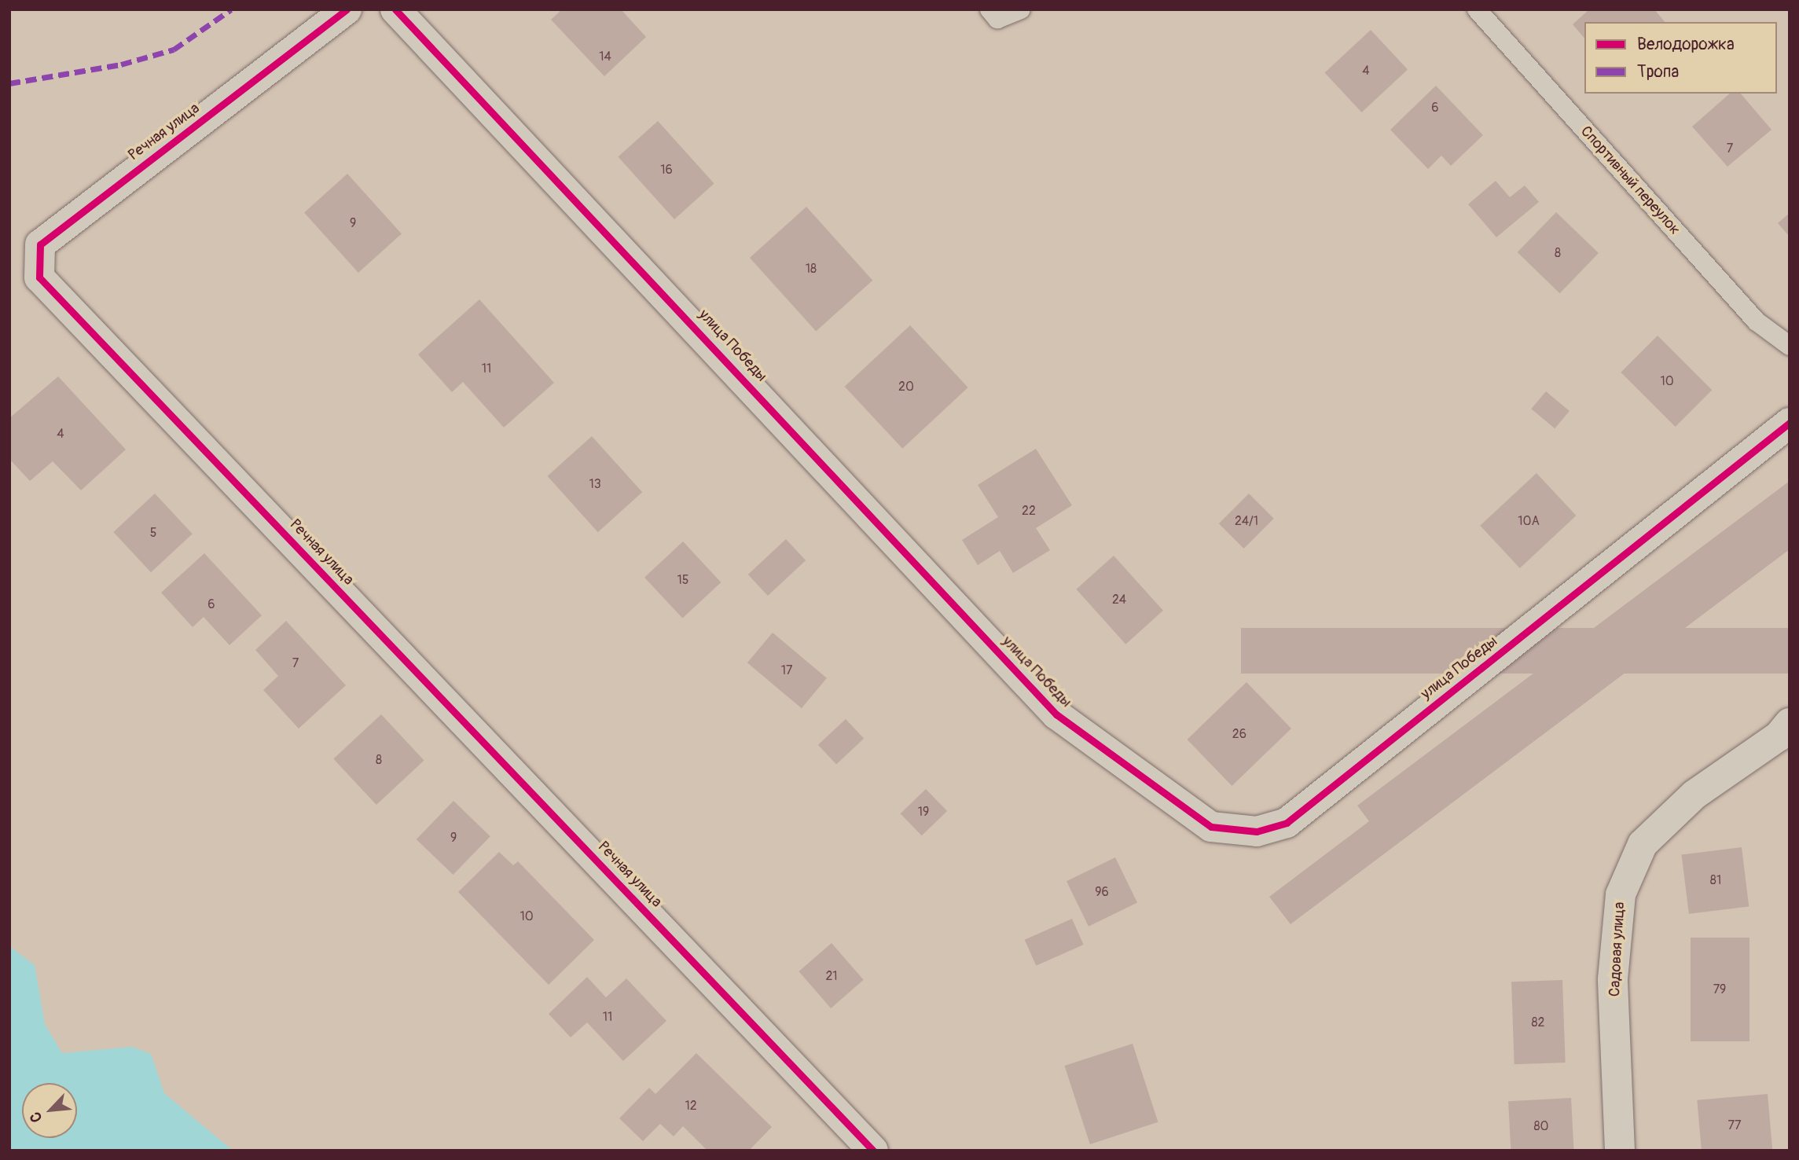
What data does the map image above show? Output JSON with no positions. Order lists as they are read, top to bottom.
{
  "streets": {
    "street": ["Речная улица", "улица Победы", "Садовая улица"],
    "lane": ["Спортивный переулок"]
  },
  "house_numbers": [
    "14",
    "4",
    "6",
    "7",
    "16",
    "9",
    "8",
    "18",
    "11",
    "10",
    "20",
    "4",
    "13",
    "22",
    "24/1",
    "10А",
    "5",
    "15",
    "24",
    "6",
    "7",
    "17",
    "26",
    "8",
    "19",
    "9",
    "81",
    "96",
    "10",
    "21",
    "79",
    "11",
    "82",
    "12",
    "77",
    "80"
  ],
  "legend": ["Велодорожка", "Тропа"],
  "north": "bottom left"
}
